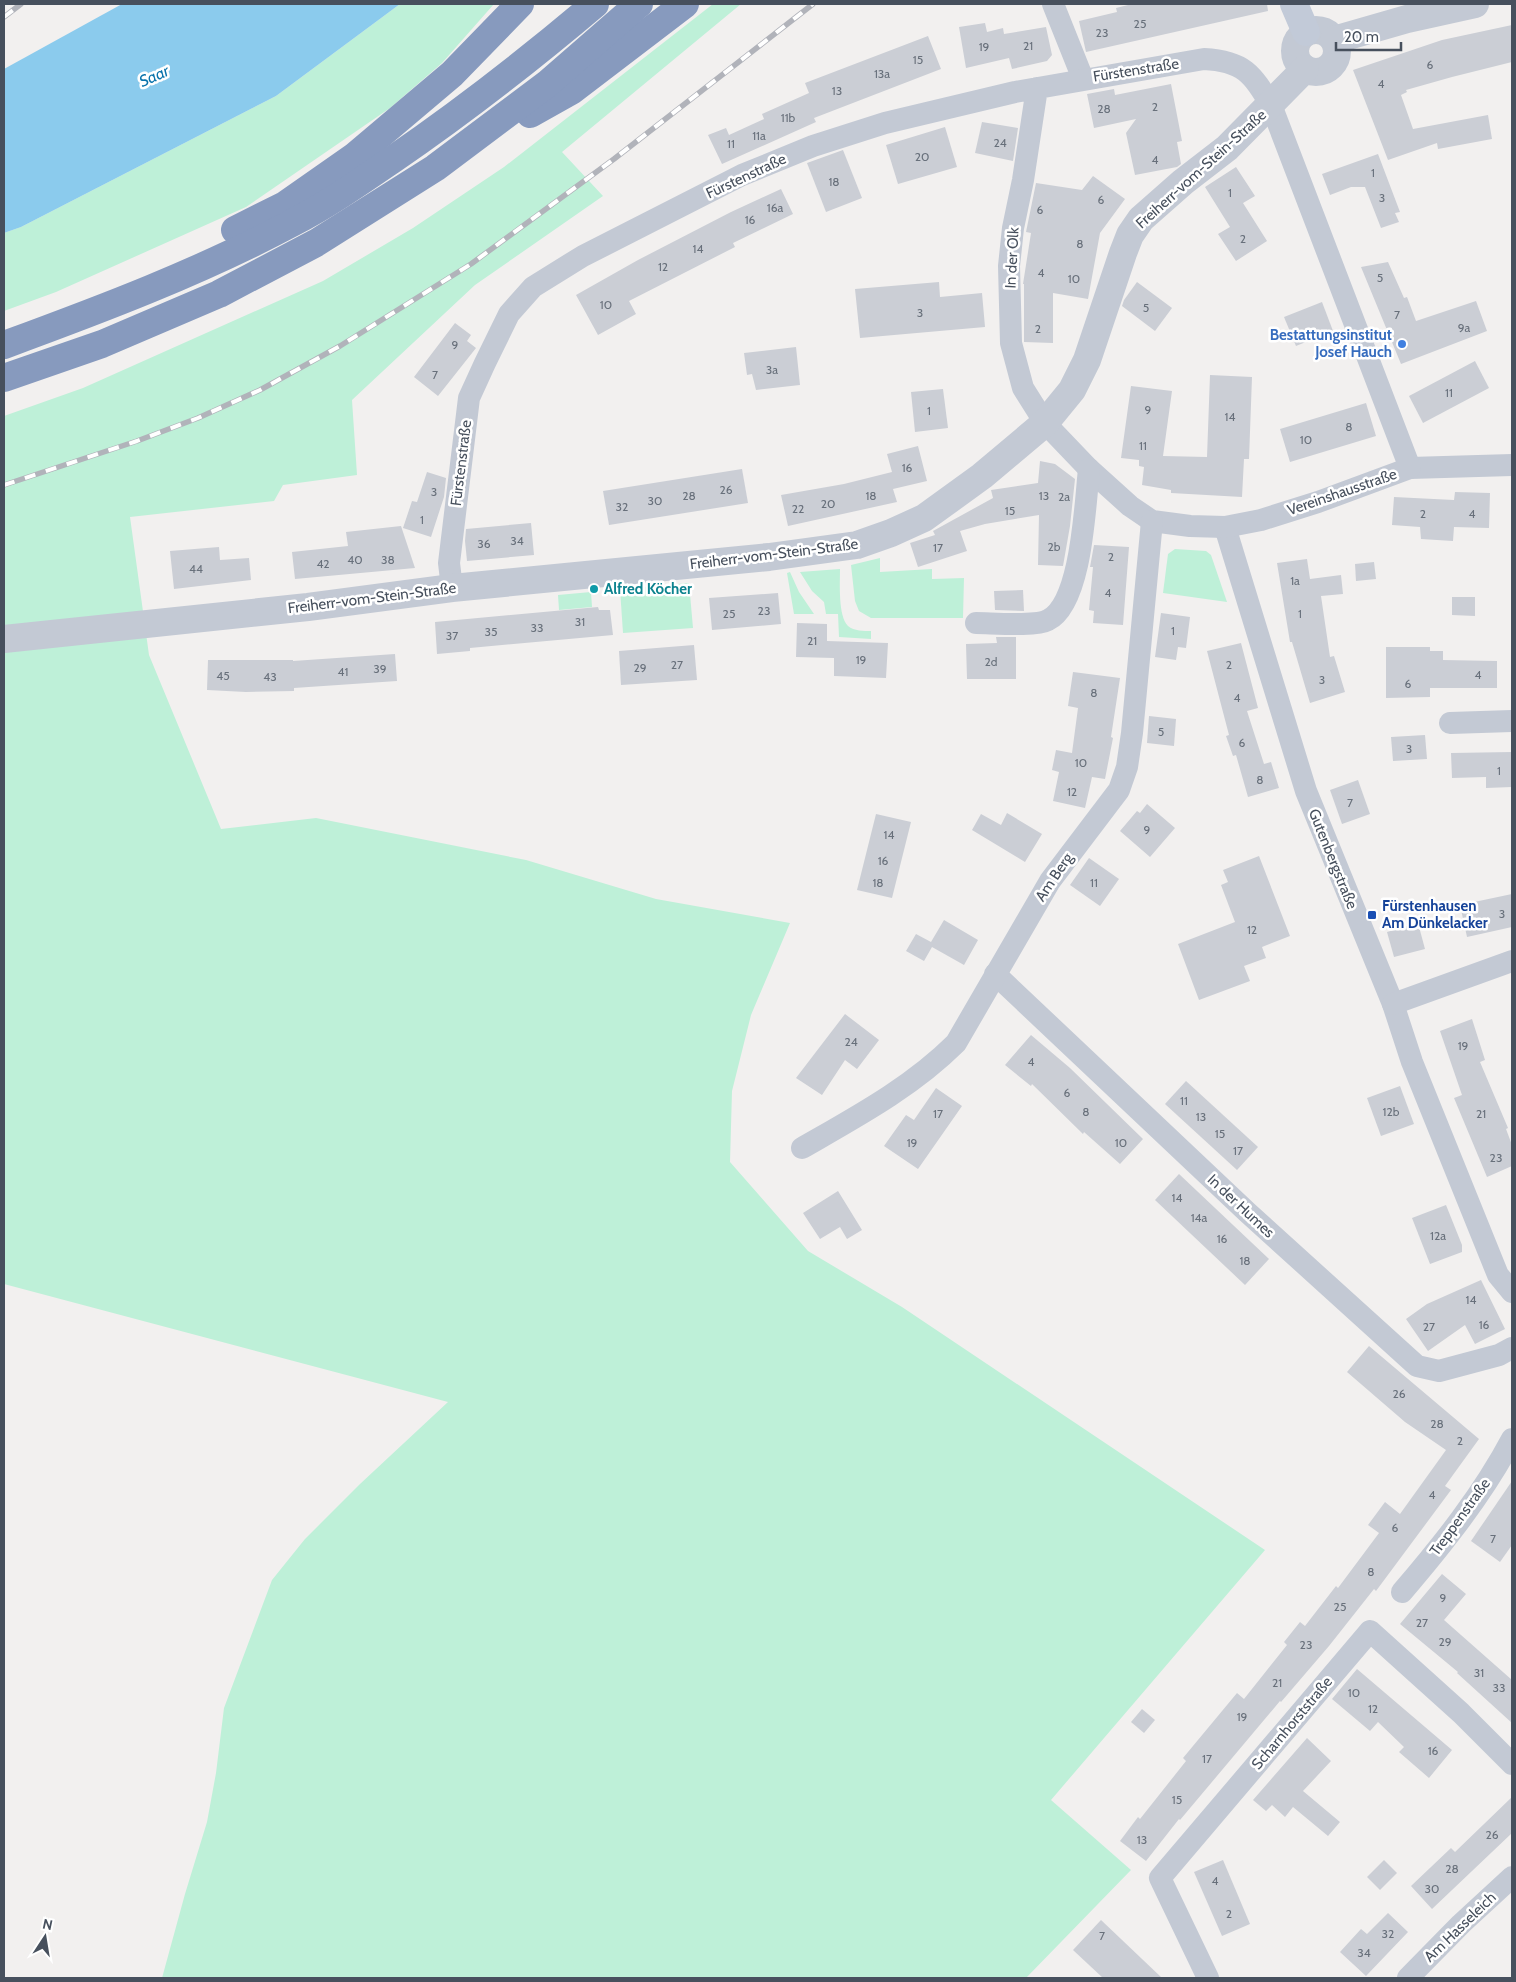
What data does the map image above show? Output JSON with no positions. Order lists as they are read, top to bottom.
{
  "streets": {
    "street": [
      "Fürstenstraße",
      "Freiherr-vom-Stein-Straße",
      "In der Olk",
      "Vereinshausstraße",
      "Gutenbergstraße",
      "Am Berg",
      "In der Humes",
      "Treppenstraße",
      "Scharnhorststraße",
      "Am Hasseleich"
    ]
  },
  "crossings": [
    ["Fürstenstraße", "Freiherr-vom-Stein-Straße"],
    ["Fürstenstraße", "In der Olk"],
    ["Fürstenstraße", "Vereinshausstraße"],
    ["Freiherr-vom-Stein-Straße", "In der Olk"],
    ["Freiherr-vom-Stein-Straße", "Vereinshausstraße"],
    ["In der Olk", "Vereinshausstraße"],
    ["Vereinshausstraße", "Gutenbergstraße"],
    ["Vereinshausstraße", "Am Berg"],
    ["Am Berg", "In der Humes"]
  ],
  "water": ["Saar"],
  "places": {
    "other": ["Bestattungsinstitut Josef Hauch", "Alfred Köcher"],
    "transit": ["Fürstenhausen Am Dünkelacker"]
  },
  "house_numbers": [
    "25",
    "23",
    "21",
    "19",
    "15",
    "6",
    "13a",
    "4",
    "13",
    "2",
    "28",
    "11b",
    "11a",
    "24",
    "11",
    "20",
    "4",
    "1",
    "18",
    "1",
    "3",
    "6",
    "16a",
    "6",
    "16",
    "2",
    "8",
    "14",
    "12",
    "4",
    "5",
    "10",
    "10",
    "5",
    "3",
    "7",
    "9a",
    "2",
    "9",
    "3a",
    "7",
    "11",
    "9",
    "1",
    "14",
    "8",
    "10",
    "11",
    "16",
    "26",
    "3",
    "28",
    "18",
    "13",
    "2a",
    "30",
    "20",
    "32",
    "22",
    "15",
    "2",
    "4",
    "1",
    "34",
    "36",
    "2b",
    "17",
    "2",
    "40",
    "38",
    "42",
    "44",
    "1a",
    "4",
    "23",
    "25",
    "1",
    "31",
    "33",
    "1",
    "35",
    "37",
    "21",
    "19",
    "2d",
    "27",
    "2",
    "29",
    "39",
    "41",
    "4",
    "45",
    "43",
    "3",
    "6",
    "8",
    "4",
    "5",
    "6",
    "3",
    "10",
    "1",
    "8",
    "12",
    "7",
    "9",
    "14",
    "16",
    "18",
    "11",
    "3",
    "12",
    "24",
    "19",
    "4",
    "6",
    "11",
    "8",
    "12b",
    "17",
    "21",
    "13",
    "15",
    "19",
    "10",
    "17",
    "23",
    "14",
    "14a",
    "12a",
    "16",
    "18",
    "14",
    "16",
    "27",
    "26",
    "28",
    "2",
    "4",
    "6",
    "7",
    "8",
    "9",
    "25",
    "27",
    "29",
    "23",
    "31",
    "21",
    "33",
    "10",
    "12",
    "19",
    "16",
    "17",
    "15",
    "26",
    "13",
    "28",
    "4",
    "30",
    "2",
    "32",
    "7",
    "34"
  ],
  "scale_bar": "20 m",
  "north": "top"
}
